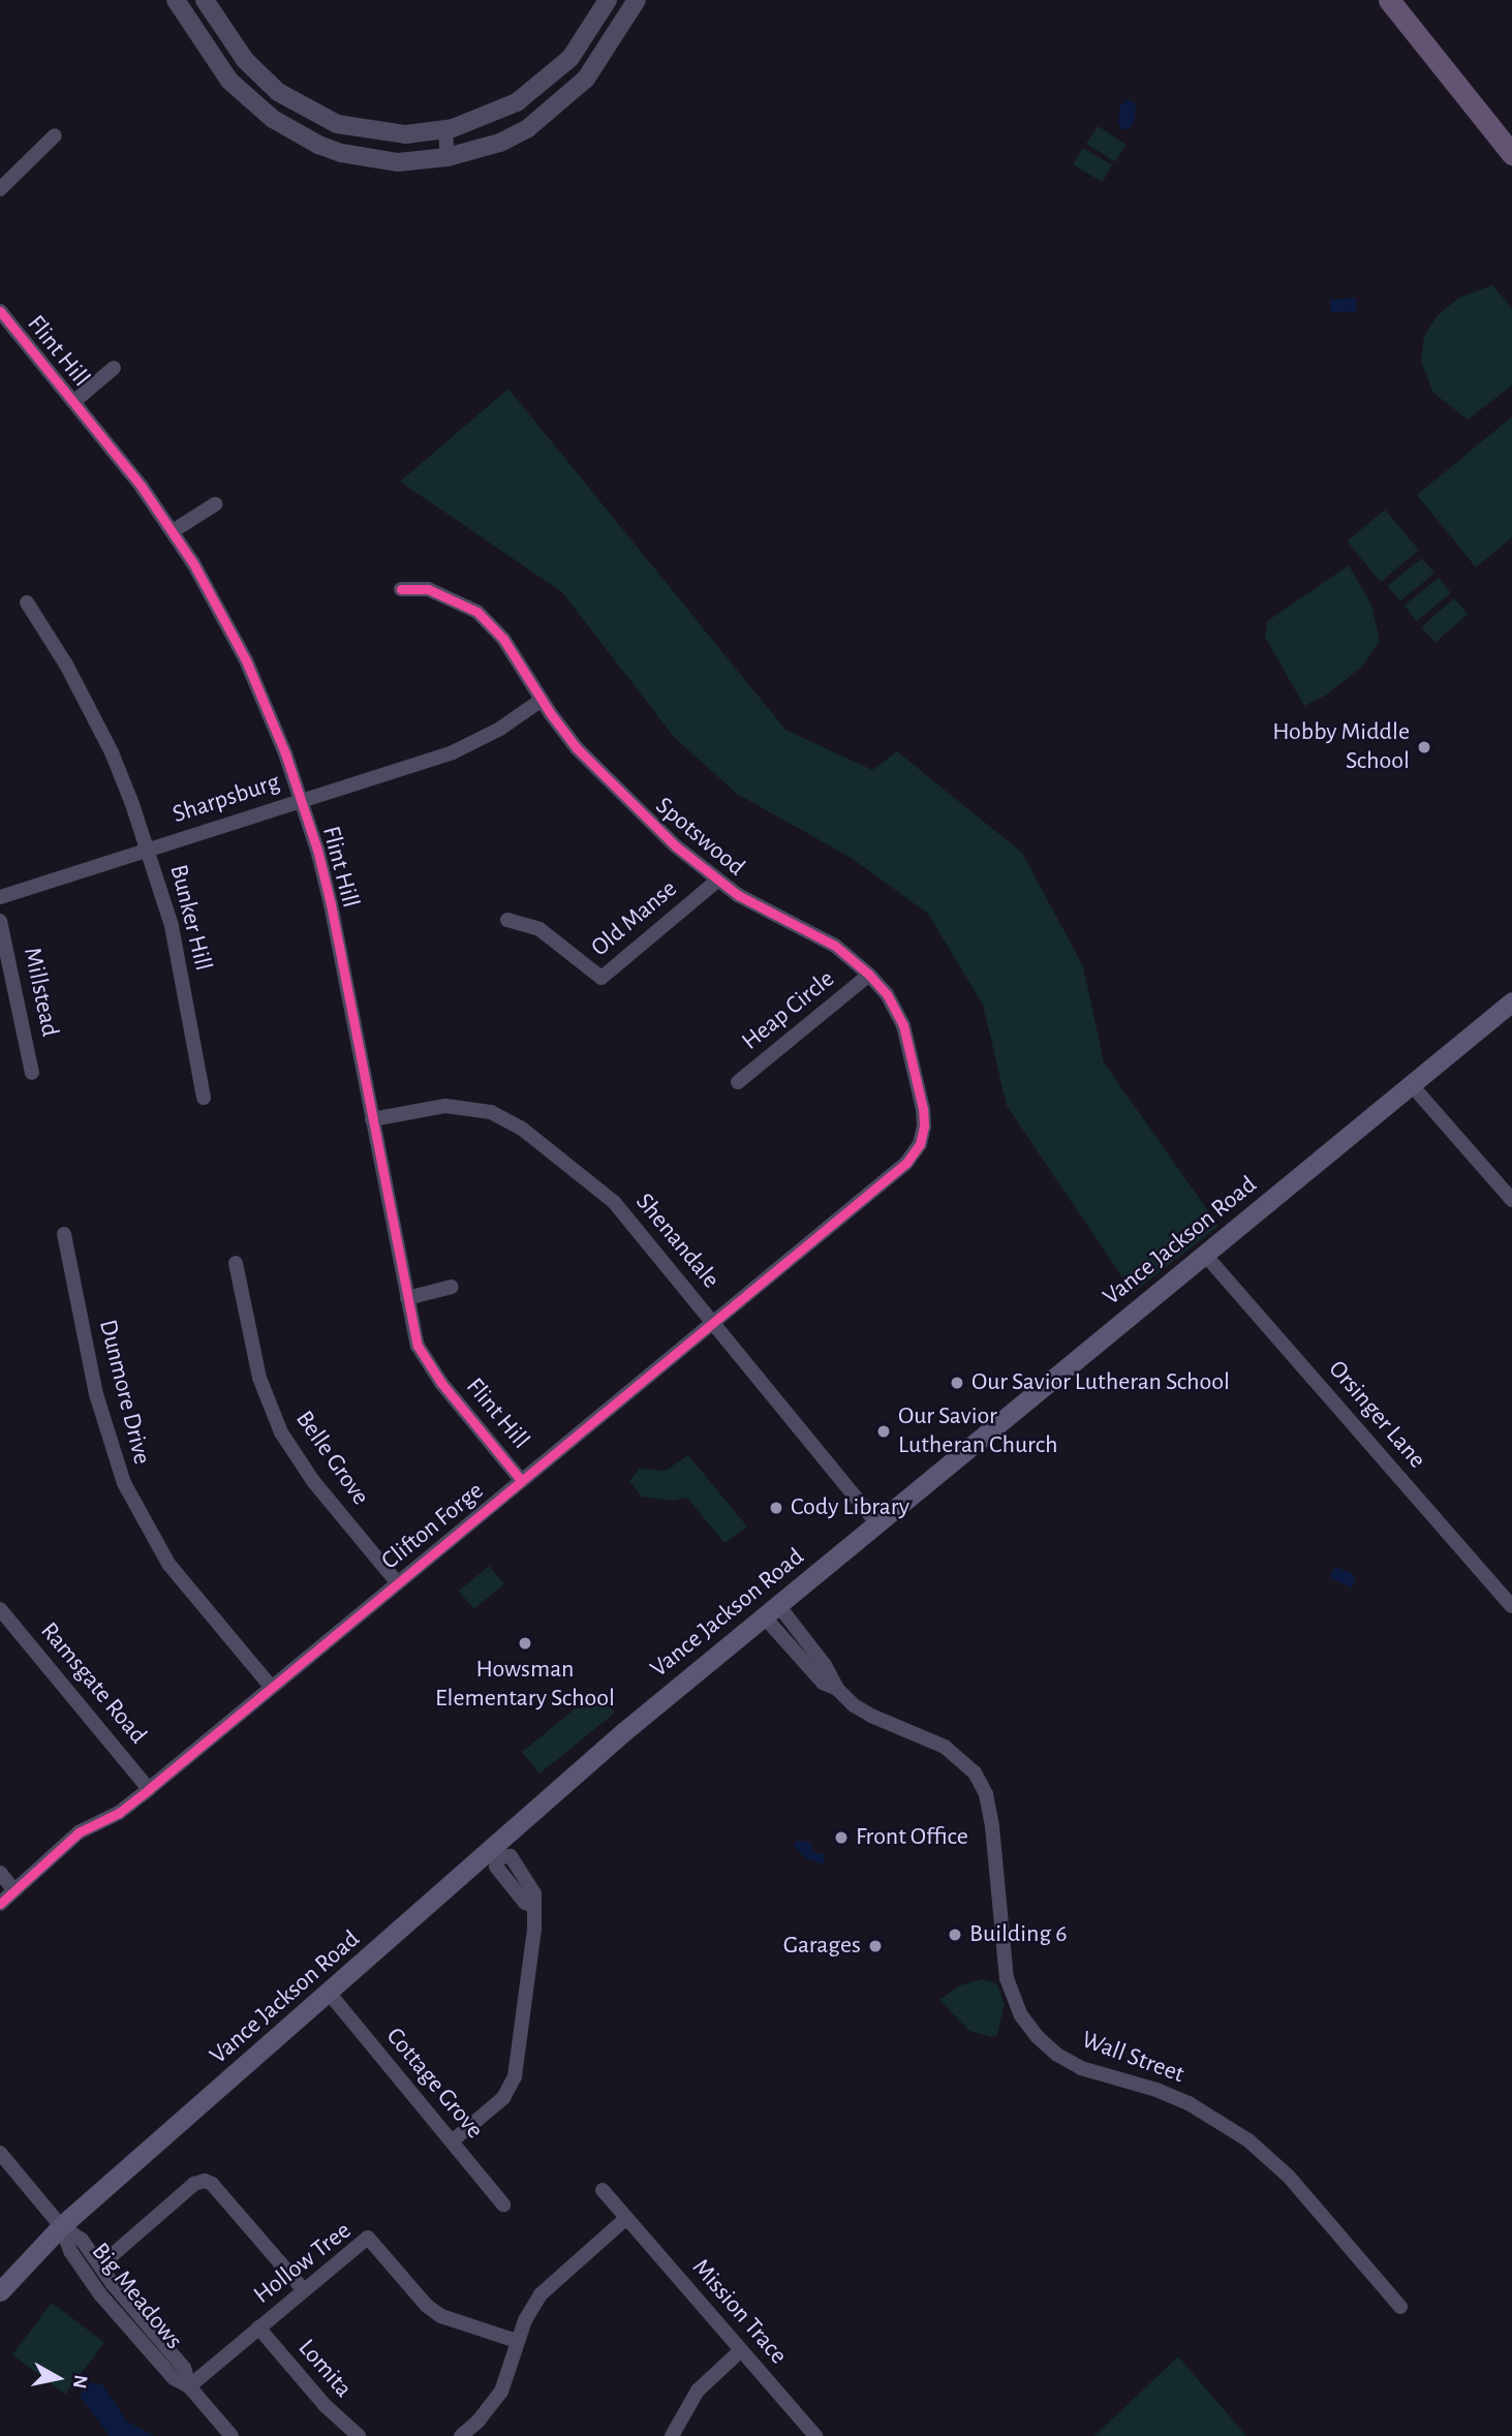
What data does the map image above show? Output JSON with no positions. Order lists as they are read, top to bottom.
{
  "streets": {
    "main road": ["Vance Jackson Road"],
    "street": [
      "Flint Hill",
      "Sharpsburg",
      "Spotswood",
      "Bunker Hill",
      "Old Manse",
      "Millstead",
      "Heap Circle",
      "Shenandale",
      "Dunmore Drive",
      "Orsinger Lane",
      "Belle Grove",
      "Clifton Forge",
      "Ramsgate Road",
      "Wall Street",
      "Cottage Grove",
      "Hollow Tree",
      "Big Meadows",
      "Mission Trace",
      "Lomita"
    ]
  },
  "crossings": [
    ["Flint Hill", "Sharpsburg"],
    ["Flint Hill", "Shenandale"],
    ["Flint Hill", "Clifton Forge"],
    ["Sharpsburg", "Spotswood"],
    ["Sharpsburg", "Bunker Hill"],
    ["Spotswood", "Old Manse"],
    ["Spotswood", "Heap Circle"],
    ["Spotswood", "Clifton Forge"],
    ["Shenandale", "Vance Jackson Road"],
    ["Shenandale", "Clifton Forge"],
    ["Vance Jackson Road", "Orsinger Lane"],
    ["Vance Jackson Road", "Wall Street"],
    ["Vance Jackson Road", "Cottage Grove"],
    ["Vance Jackson Road", "Big Meadows"],
    ["Dunmore Drive", "Clifton Forge"],
    ["Belle Grove", "Clifton Forge"],
    ["Clifton Forge", "Ramsgate Road"],
    ["Hollow Tree", "Big Meadows"],
    ["Hollow Tree", "Lomita"]
  ],
  "places": [
    "Hobby Middle School",
    "Our Savior Lutheran School",
    "Our Savior Lutheran Church",
    "Cody Library",
    "Howsman Elementary School",
    "Front Office",
    "Building 6",
    "Garages"
  ],
  "north": "right"
}
